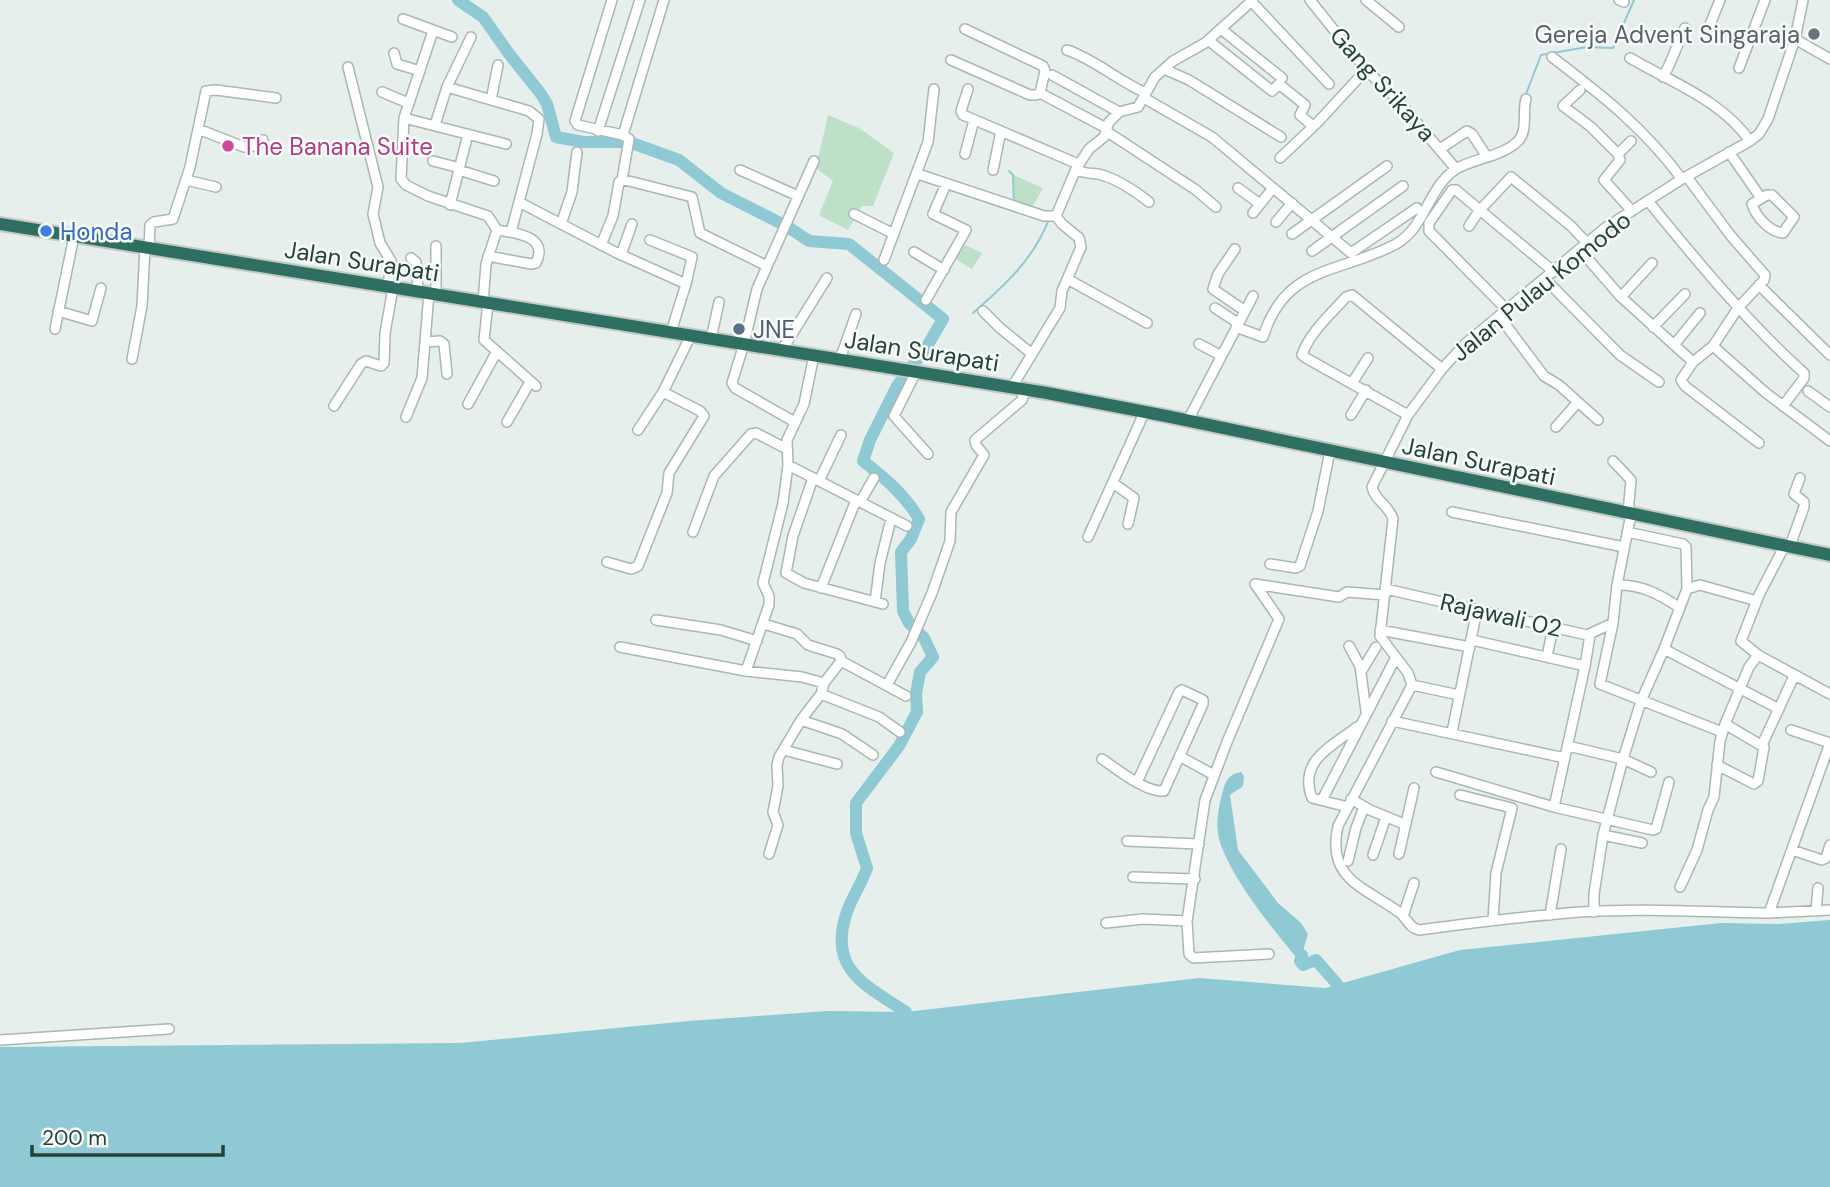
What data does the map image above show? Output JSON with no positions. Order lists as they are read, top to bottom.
{
  "streets": {
    "highway": ["Jalan Surapati"],
    "street": ["Gang Srikaya", "Jalan Pulau Komodo", "Rajawali 02"]
  },
  "crossings": [
    ["Jalan Surapati", "Jalan Pulau Komodo"],
    ["Jalan Pulau Komodo", "Rajawali 02"]
  ],
  "places": [
    "Gereja Advent Singaraja",
    "The Banana Suite",
    "Honda",
    "JNE"
  ],
  "scale_bar": "200 m"
}
